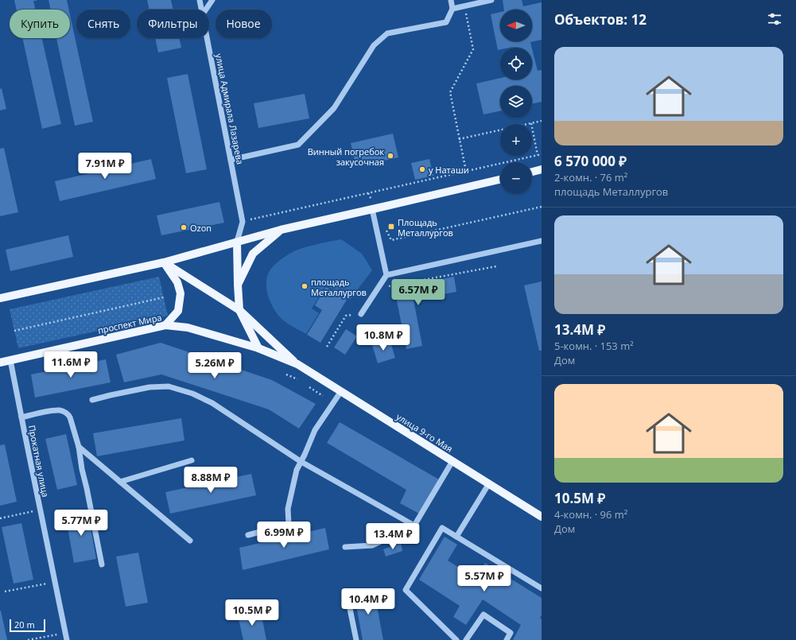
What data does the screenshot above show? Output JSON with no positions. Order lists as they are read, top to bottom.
{
  "streets": {
    "main road": ["проспект Мира", "улица 9-го Мая"],
    "street": ["улица Адмирала Лазарева", "Прокатная улица"]
  },
  "crossings": [
    ["проспект Мира", "улица 9-го Мая"],
    ["проспект Мира", "Прокатная улица"]
  ],
  "places": {
    "other": [
      "Винный погребок закусочная",
      "у Наташи",
      "Ozon",
      "площадь Металлургов"
    ],
    "transit": ["Площадь Металлургов"]
  },
  "scale_bar": "20 m",
  "north": "left",
  "page": {
    "heading": "Объектов: 12",
    "map_buttons": ["+", "−"],
    "chip": [
      "Купить",
      "Снять",
      "Фильтры",
      "Новое"
    ],
    "list": [
      {
        "name": "6 570 000 ₽",
        "note": "2-комн. · 76 m² · площадь Металлургов"
      },
      {
        "name": "13.4M ₽",
        "note": "5-комн. · 153 m² · Дом"
      },
      {
        "name": "10.5M ₽",
        "note": "4-комн. · 96 m² · Дом"
      }
    ],
    "price": [
      "7.91M ₽",
      "6.57M ₽",
      "10.8M ₽",
      "11.6M ₽",
      "5.26M ₽",
      "8.88M ₽",
      "5.77M ₽",
      "6.99M ₽",
      "13.4M ₽",
      "5.57M ₽",
      "10.4M ₽",
      "10.5M ₽"
    ],
    "scale": "20 m"
  }
}
